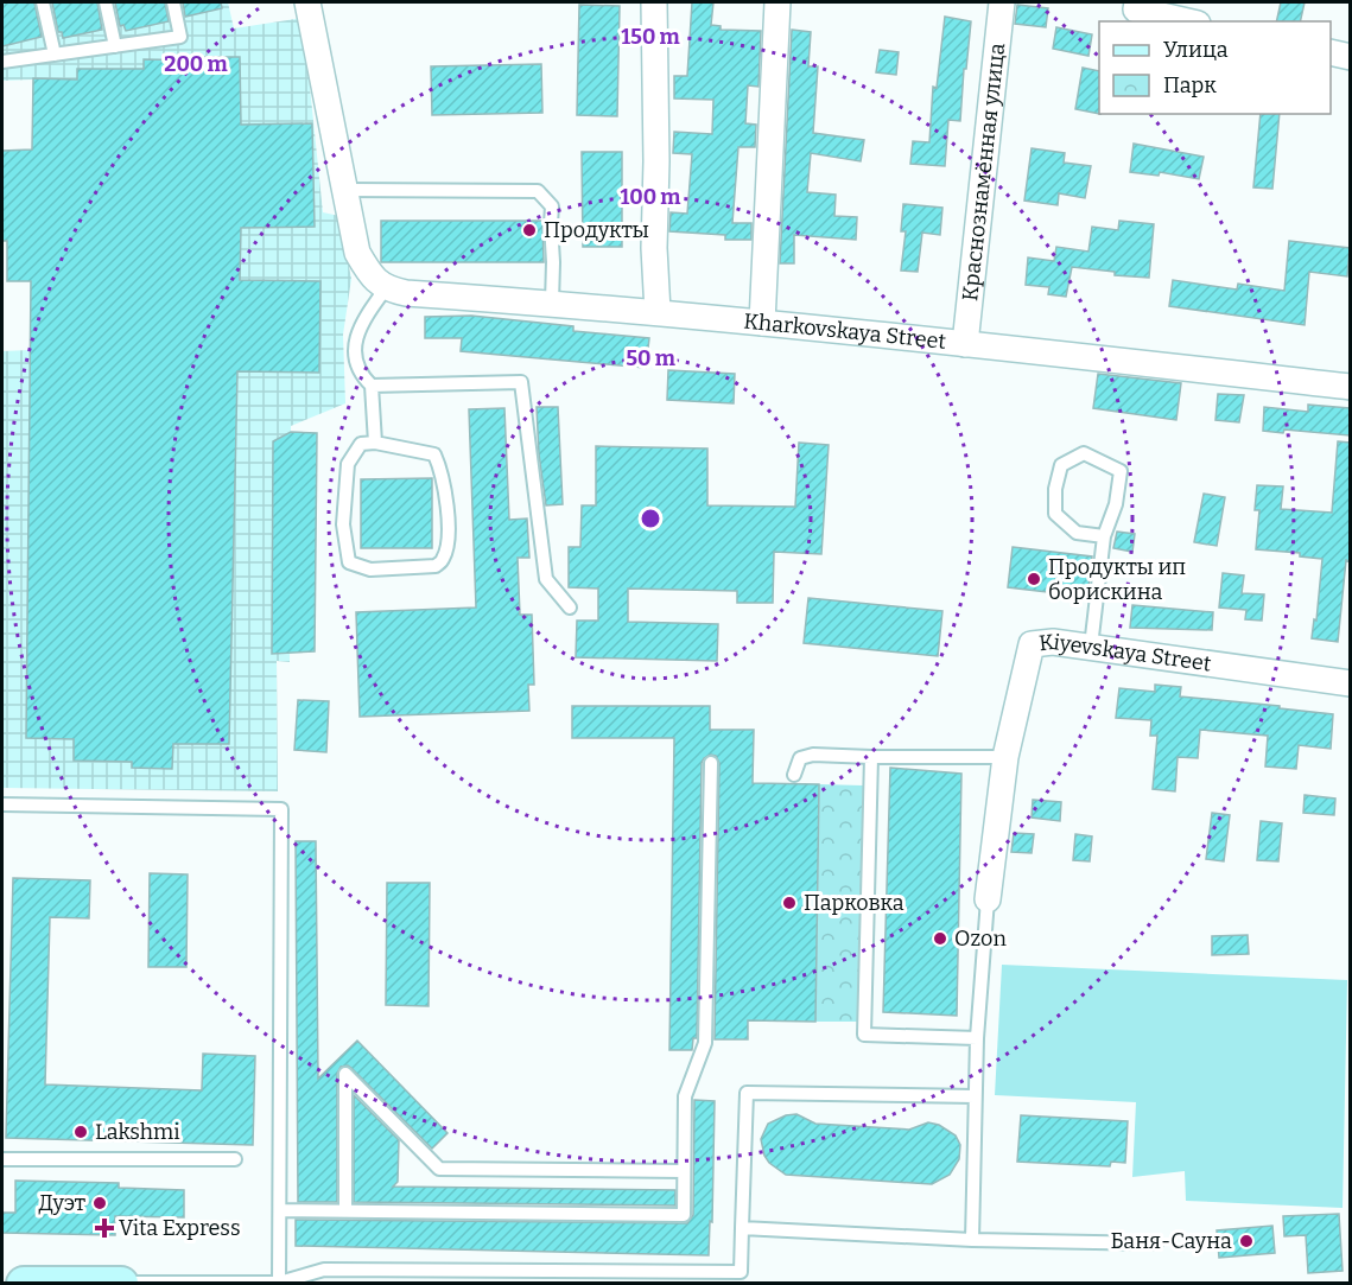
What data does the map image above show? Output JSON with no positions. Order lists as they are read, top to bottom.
{
  "streets": {
    "street": ["Краснознамённая улица", "Kharkovskaya Street", "Kiyevskaya Street"]
  },
  "crossings": [
    ["Краснознамённая улица", "Kharkovskaya Street"]
  ],
  "places": {
    "other": [
      "Продукты",
      "Продукты ип борискина",
      "Парковка",
      "Ozon",
      "Lakshmi",
      "Дуэт",
      "Баня-Сауна"
    ],
    "health": ["Vita Express"]
  },
  "legend": ["Улица", "Парк"],
  "rings": [
    "150 m",
    "200 m",
    "100 m",
    "50 m"
  ]
}
